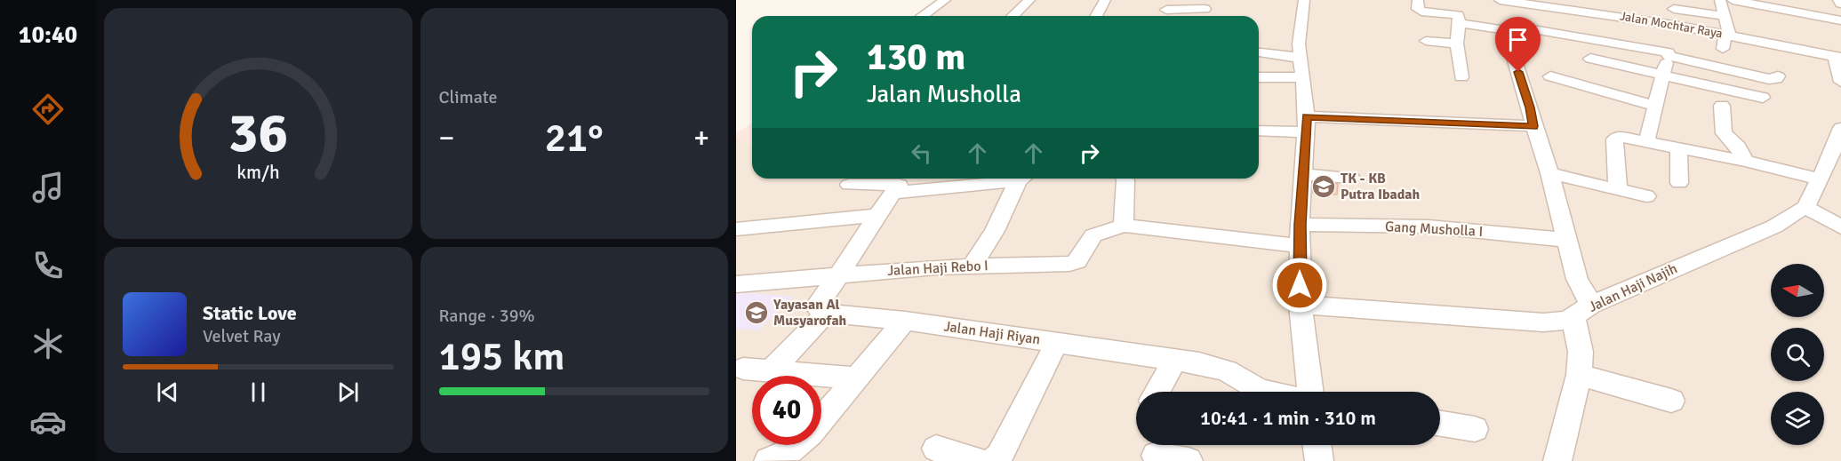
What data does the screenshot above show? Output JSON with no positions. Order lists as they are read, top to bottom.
{
  "streets": {
    "street": [
      "Jalan Mochtar Raya",
      "Gang Musholla I",
      "Jalan Haji Rebo I",
      "Jalan Haji Najih",
      "Jalan Haji Riyan"
    ]
  },
  "places": {
    "school or university": ["TK - KB Putra Ibadah", "Yayasan Al Musyarofah"]
  },
  "north": "left",
  "page": {
    "tabs": "10:40",
    "tile": [
      "Climate",
      ["Range · 39%", "195 km"]
    ],
    "turn": ["130 m", "Jalan Musholla"],
    "heat": ["−", "21°", "+"],
    "song": ["Static Love", "Velvet Ray"],
    "limit": "40",
    "trip": "10:41 · 1 min · 310 m",
    "gauge": ["36", "km/h"]
  }
}
